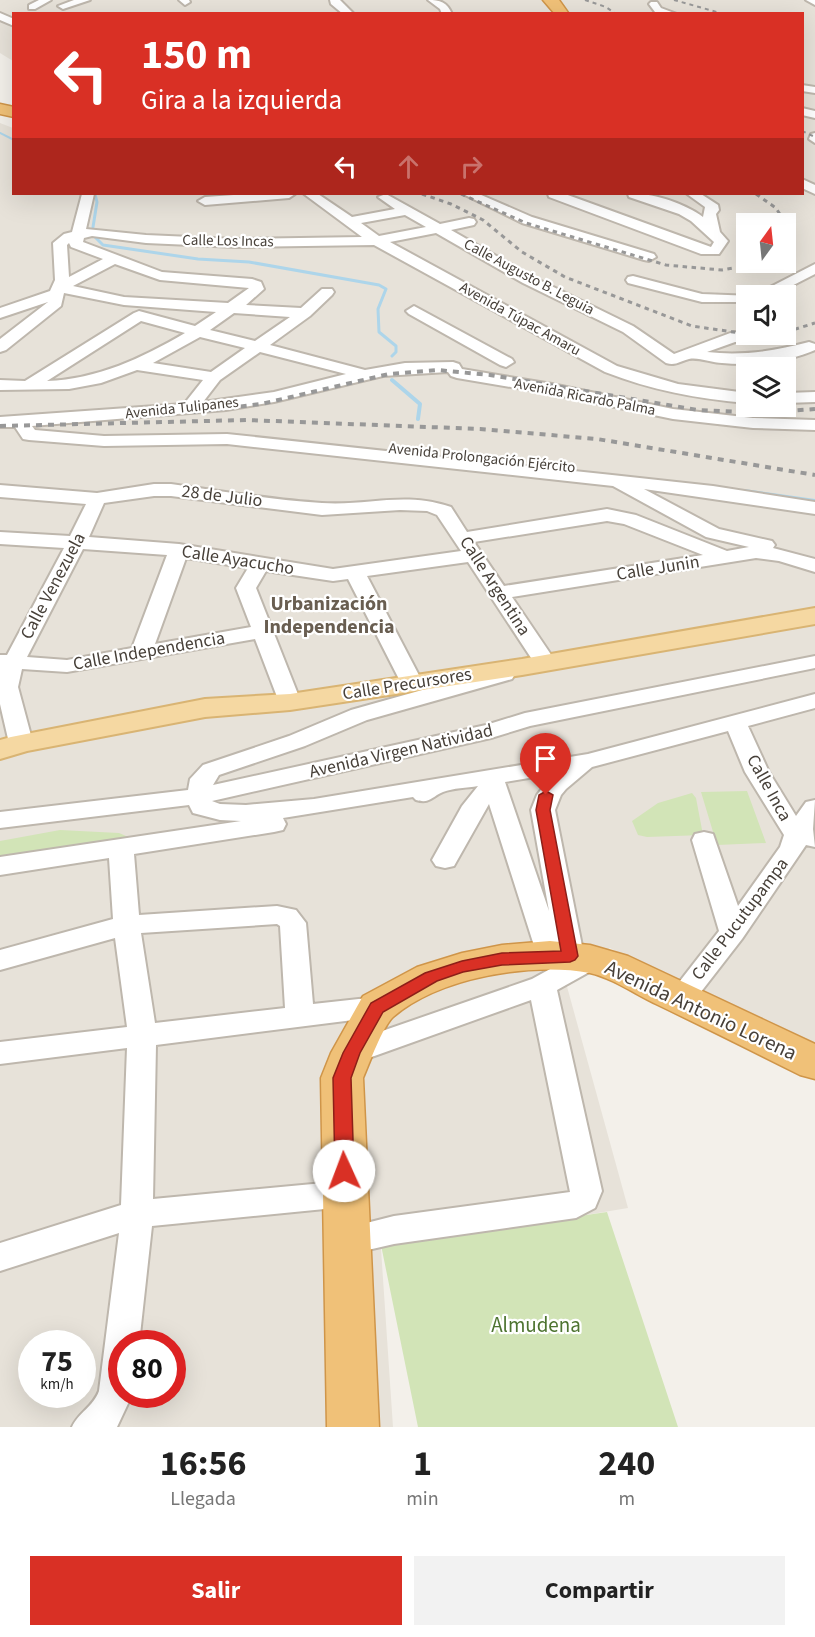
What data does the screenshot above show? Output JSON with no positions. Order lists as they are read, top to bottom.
{
  "streets": {
    "highway": ["Avenida Antonio Lorena"],
    "main road": ["Calle Precursores"],
    "street": [
      "Calle Los Incas",
      "Calle Augusto B. Leguia",
      "Avenida Túpac Amaru",
      "Avenida Ricardo Palma",
      "Avenida Tulipanes",
      "Avenida Prolongación Ejército",
      "28 de Julio",
      "Calle Ayacucho",
      "Calle Junin",
      "Calle Venezuela",
      "Calle Argentina",
      "Calle Independencia",
      "Avenida Virgen Natividad",
      "Calle Inca",
      "Calle Pucutupampa"
    ]
  },
  "crossings": [
    ["Calle Los Incas", "Calle Augusto B. Leguia"],
    ["Calle Los Incas", "Avenida Túpac Amaru"],
    ["Avenida Ricardo Palma", "Avenida Tulipanes"],
    ["Avenida Tulipanes", "Avenida Prolongación Ejército"],
    ["28 de Julio", "Calle Venezuela"],
    ["28 de Julio", "Calle Argentina"],
    ["Calle Ayacucho", "Calle Junin"],
    ["Calle Ayacucho", "Calle Venezuela"],
    ["Calle Ayacucho", "Calle Argentina"],
    ["Calle Junin", "Calle Argentina"],
    ["Calle Venezuela", "Calle Independencia"],
    ["Calle Venezuela", "Calle Precursores"],
    ["Calle Argentina", "Calle Precursores"],
    ["Calle Inca", "Calle Pucutupampa"],
    ["Calle Pucutupampa", "Avenida Antonio Lorena"]
  ],
  "districts": ["Urbanización Independencia"],
  "parks": ["Almudena"],
  "north": "top",
  "page": {
    "turn": ["150 m", "Gira a la izquierda"],
    "speed": "75 km/h",
    "limit": "80",
    "eta": [
      "16:56",
      "Llegada",
      "1",
      "min",
      "240",
      "m"
    ],
    "buttons": ["Salir", "Compartir"]
  }
}
